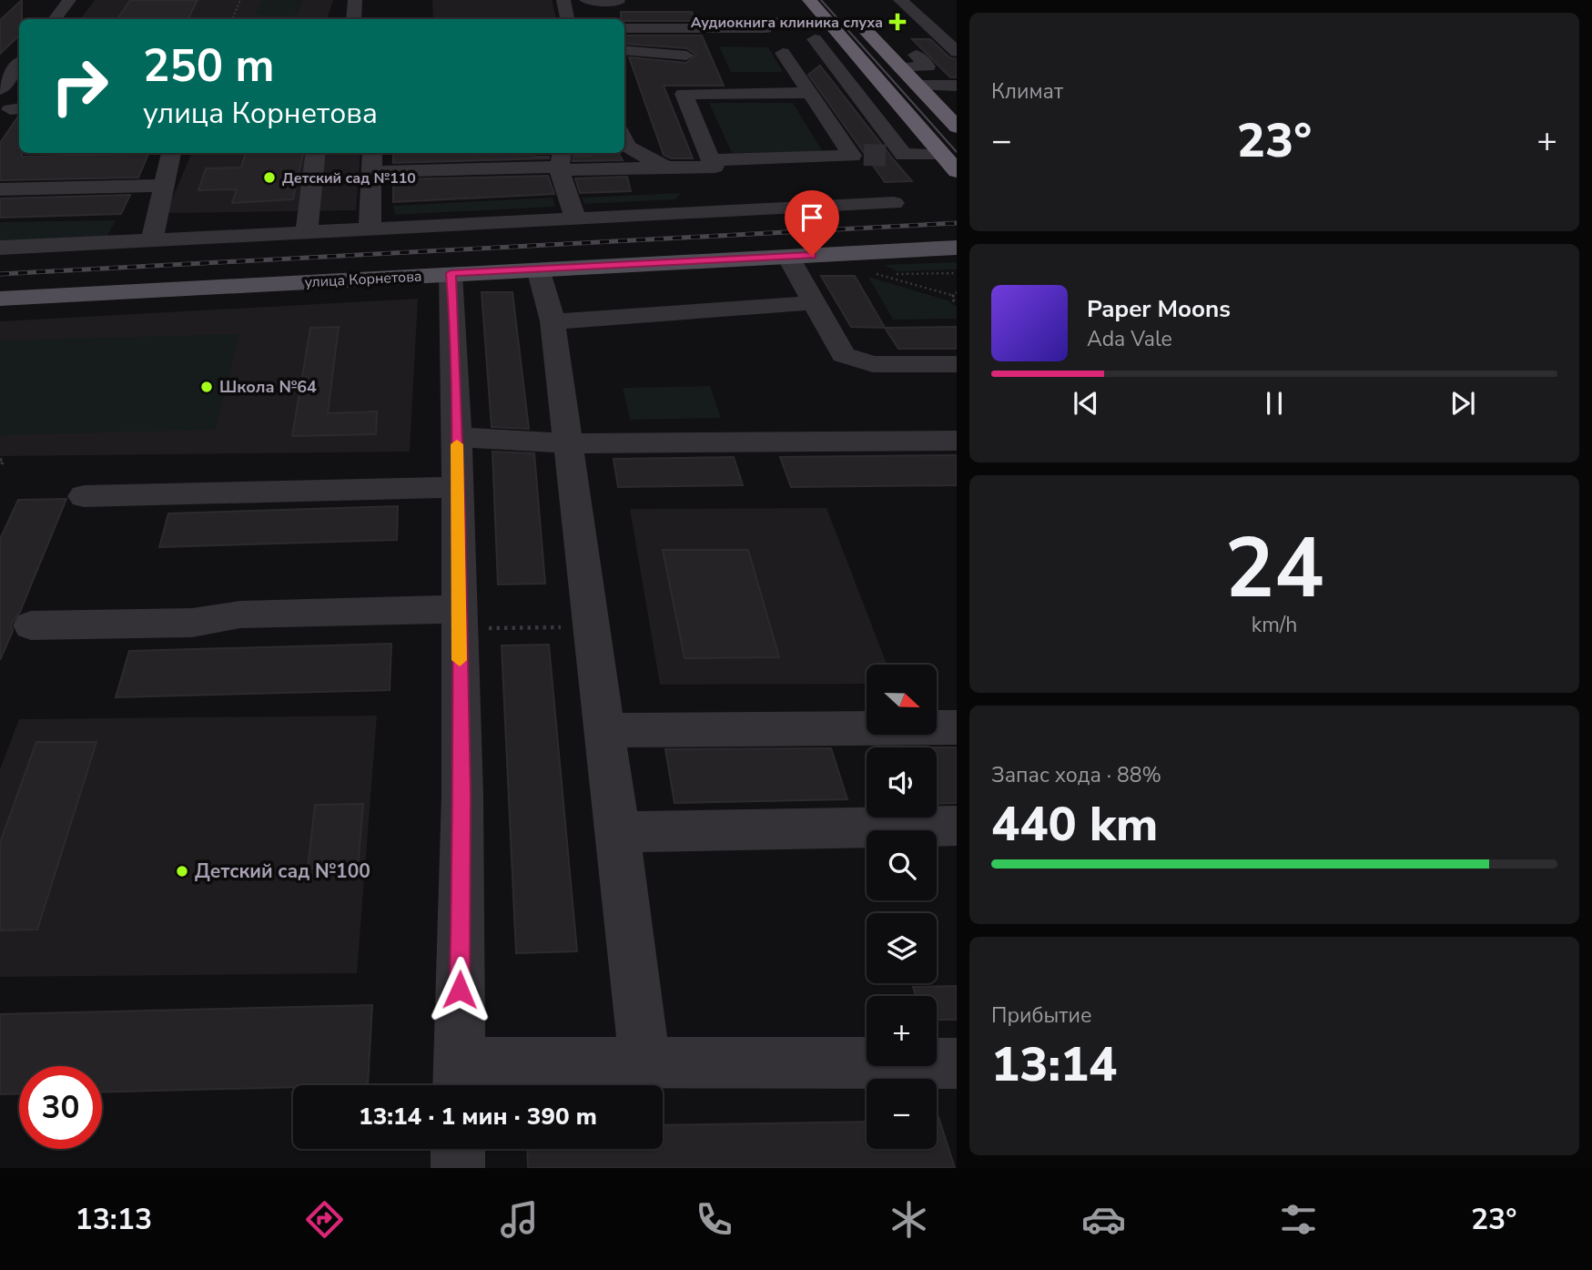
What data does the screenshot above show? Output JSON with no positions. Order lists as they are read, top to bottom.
{
  "streets": {
    "main road": ["улица Корнетова"]
  },
  "places": {
    "health": ["Аудиокнига клиника слуха"],
    "other": ["Детский сад №110", "Школа №64", "Детский сад №100"]
  },
  "north": "right",
  "page": {
    "tile": [
      "Климат",
      ["24", "km/h"],
      ["Запас хода · 88%", "440 km"],
      ["Прибытие", "13:14"]
    ],
    "turn": ["250 m", "улица Корнетова"],
    "heat": ["−", "23°", "+"],
    "song": ["Paper Moons", "Ada Vale"],
    "map_buttons": ["+", "−"],
    "limit": "30",
    "trip": "13:14 · 1 мин · 390 m",
    "tabs": ["13:13", "23°"]
  }
}
